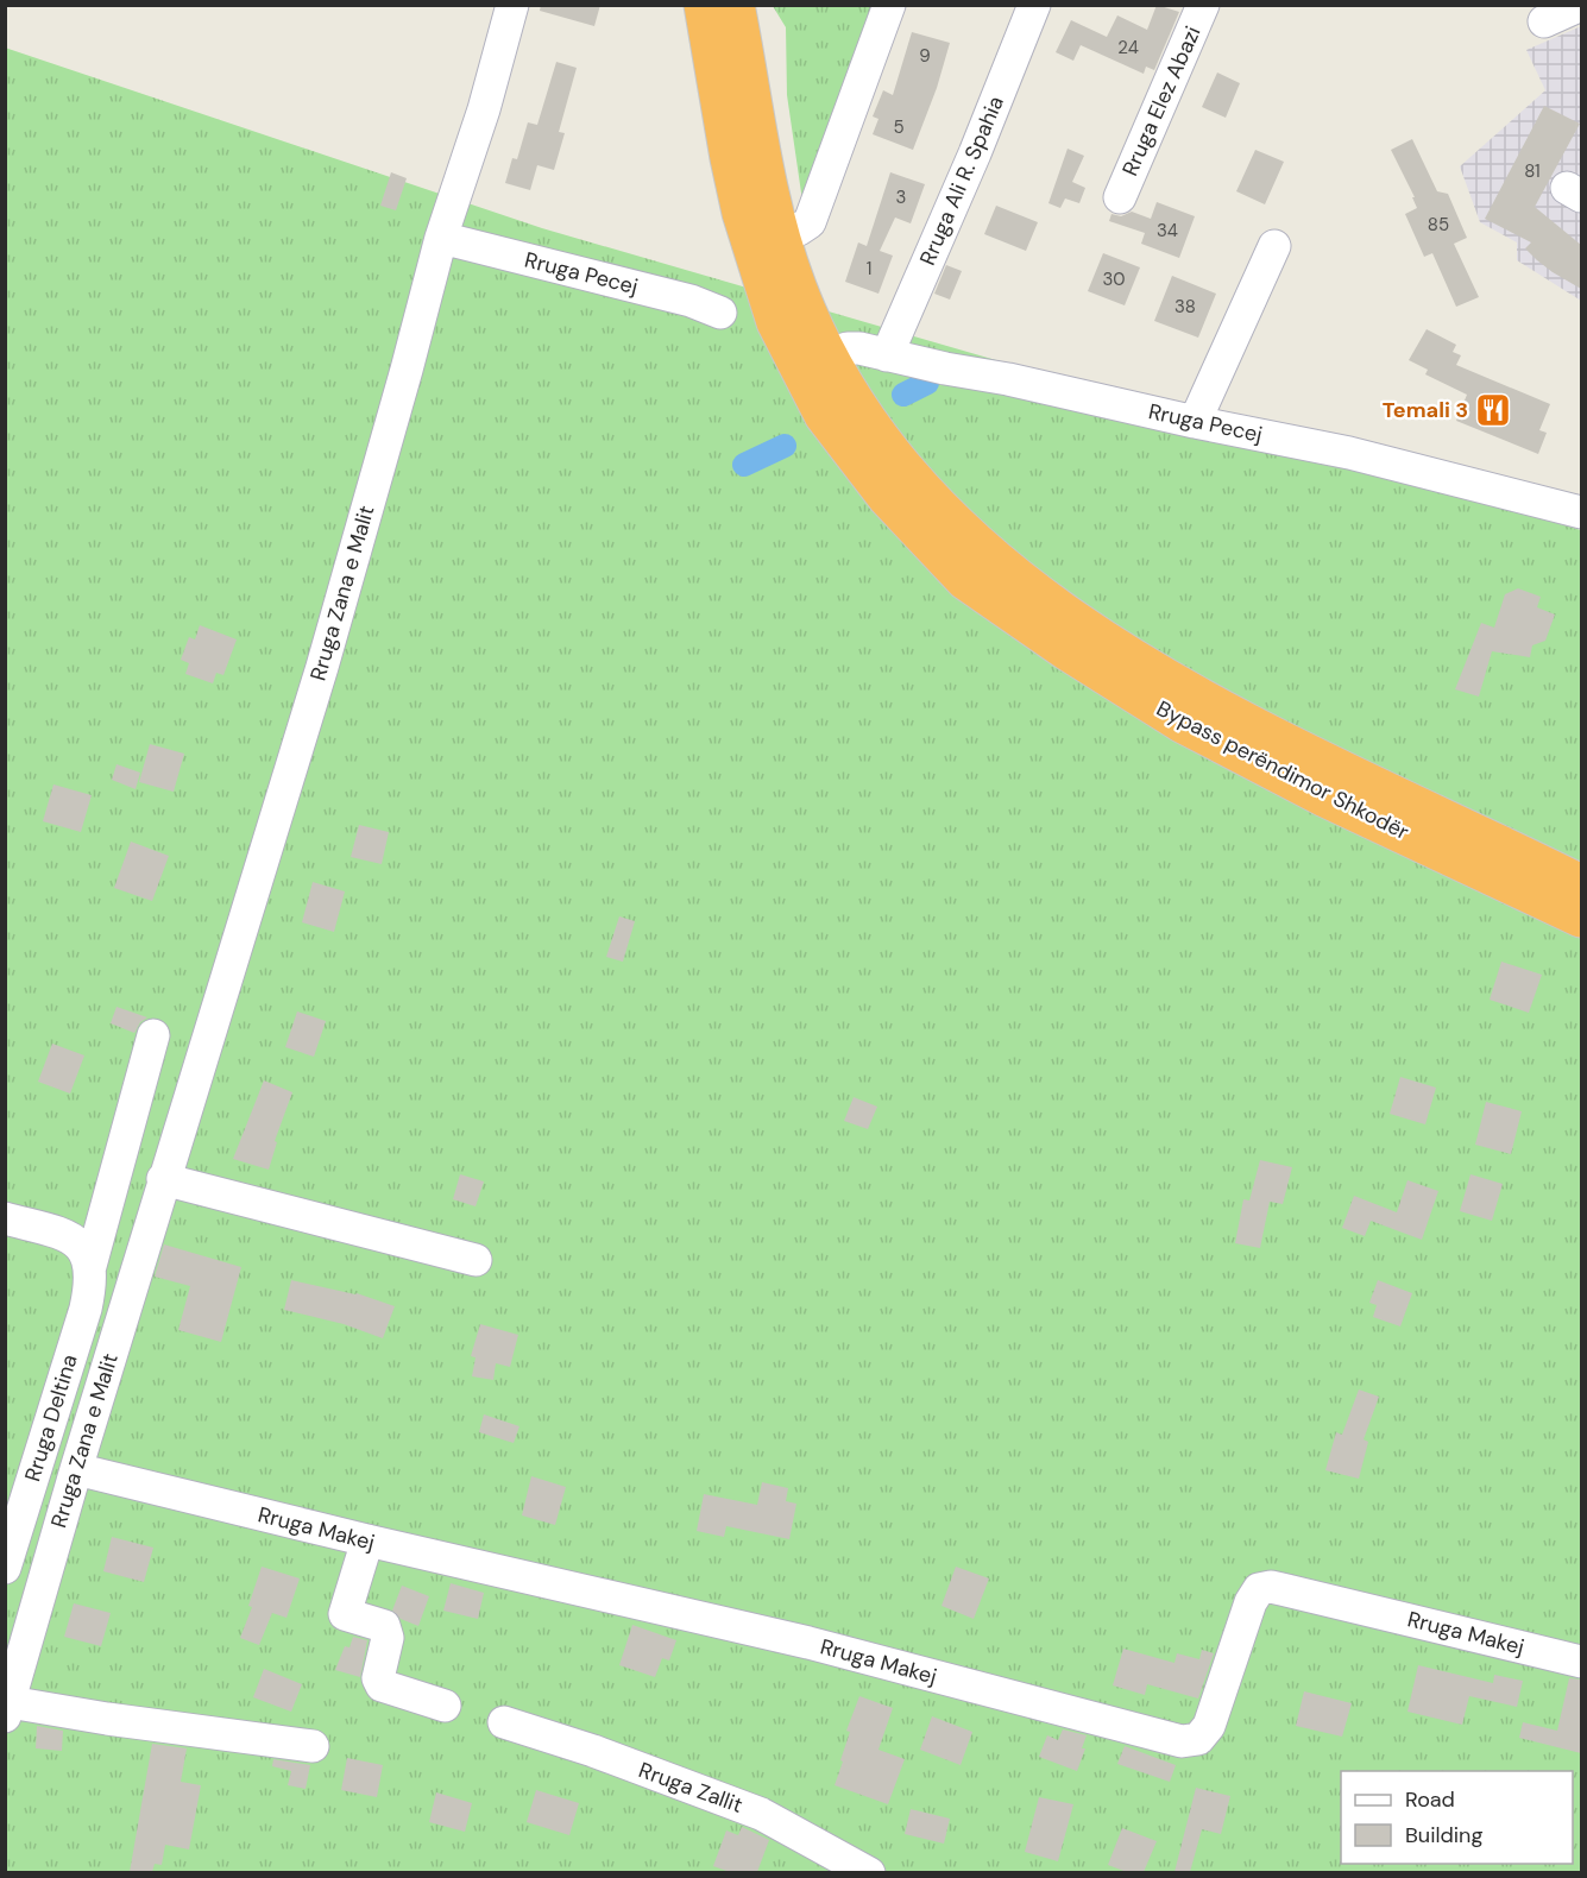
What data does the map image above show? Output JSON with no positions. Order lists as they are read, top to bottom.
{
  "streets": {
    "highway": ["Bypass perëndimor Shkodër"],
    "street": [
      "Rruga Elez Abazi",
      "Rruga Ali R. Spahia",
      "Rruga Pecej",
      "Rruga Zana e Malit",
      "Rruga Deltina",
      "Rruga Makej",
      "Rruga Zallit"
    ]
  },
  "crossings": [
    ["Rruga Ali R. Spahia", "Rruga Pecej"],
    ["Rruga Pecej", "Rruga Zana e Malit"],
    ["Rruga Pecej", "Bypass perëndimor Shkodër"],
    ["Rruga Zana e Malit", "Rruga Makej"]
  ],
  "places": {
    "restaurant": ["Temali 3"]
  },
  "house_numbers": [
    "24",
    "9",
    "5",
    "81",
    "3",
    "85",
    "34",
    "1",
    "30",
    "38"
  ],
  "legend": ["Road", "Building"]
}
